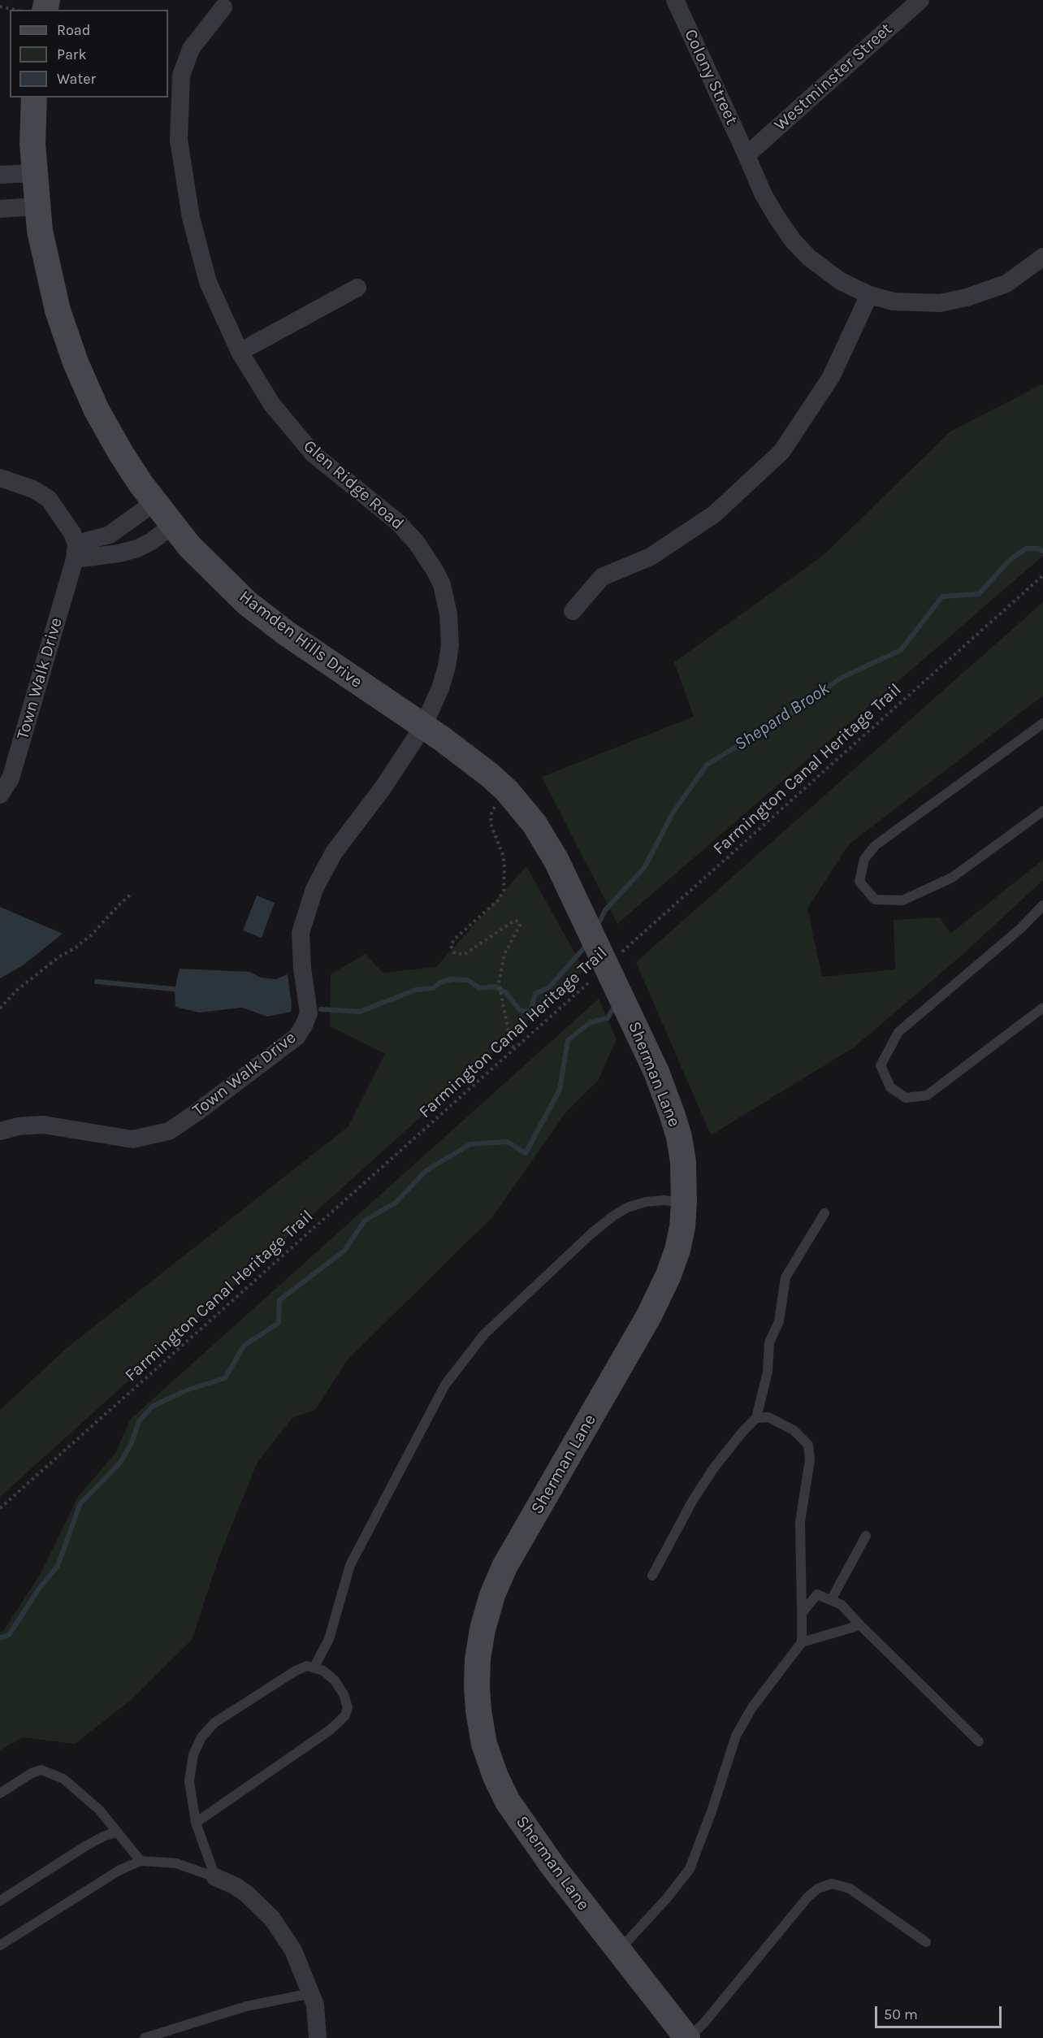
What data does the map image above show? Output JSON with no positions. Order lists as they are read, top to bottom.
{
  "streets": {
    "street": [
      "Colony Street",
      "Westminster Street",
      "Glen Ridge Road",
      "Hamden Hills Drive",
      "Town Walk Drive",
      "Sherman Lane"
    ],
    "path": ["Farmington Canal Heritage Trail"]
  },
  "crossings": [
    ["Colony Street", "Westminster Street"],
    ["Glen Ridge Road", "Hamden Hills Drive"],
    ["Glen Ridge Road", "Town Walk Drive"],
    ["Hamden Hills Drive", "Town Walk Drive"],
    ["Hamden Hills Drive", "Sherman Lane"]
  ],
  "water": ["Shepard Brook"],
  "legend": ["Road", "Park", "Water"],
  "scale_bar": "50 m"
}
